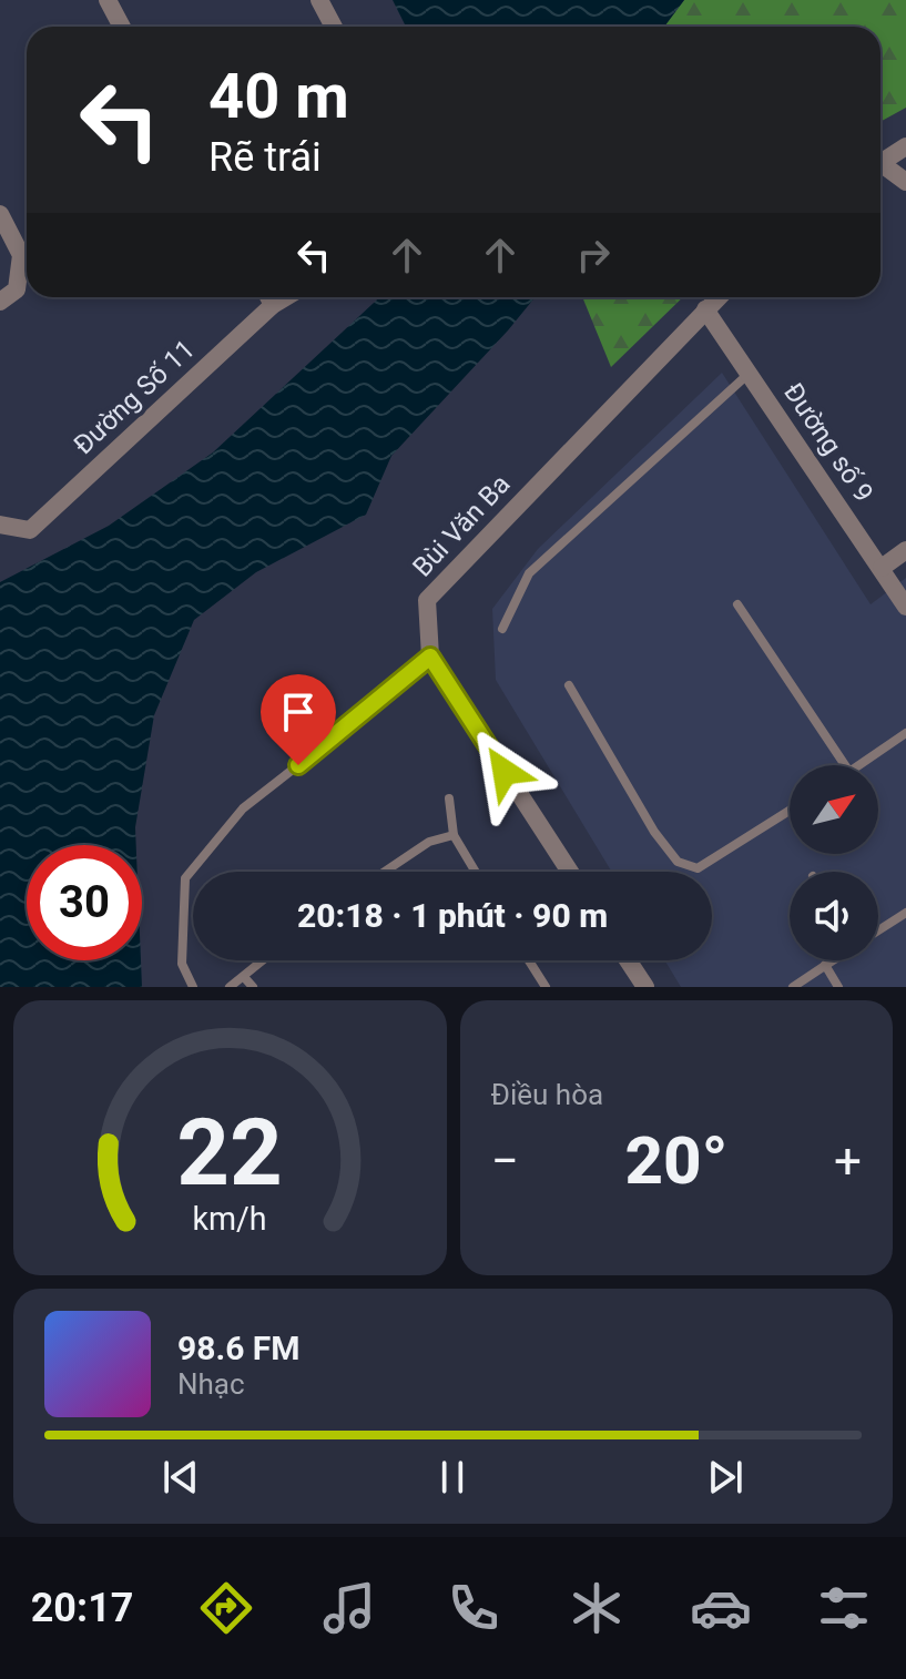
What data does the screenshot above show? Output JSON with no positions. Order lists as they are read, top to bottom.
{
  "streets": {
    "street": ["Đường Số 11", "Đường số 9", "Bùi Văn Ba"]
  },
  "crossings": [
    ["Đường số 9", "Bùi Văn Ba"]
  ],
  "north": "top right",
  "page": {
    "turn": ["40 m", "Rẽ trái"],
    "limit": "30",
    "trip": "20:18 · 1 phút · 90 m",
    "tile": "Điều hòa",
    "heat": ["−", "20°", "+"],
    "song": ["98.6 FM", "Nhạc"],
    "tabs": "20:17",
    "gauge": ["22", "km/h"]
  }
}
